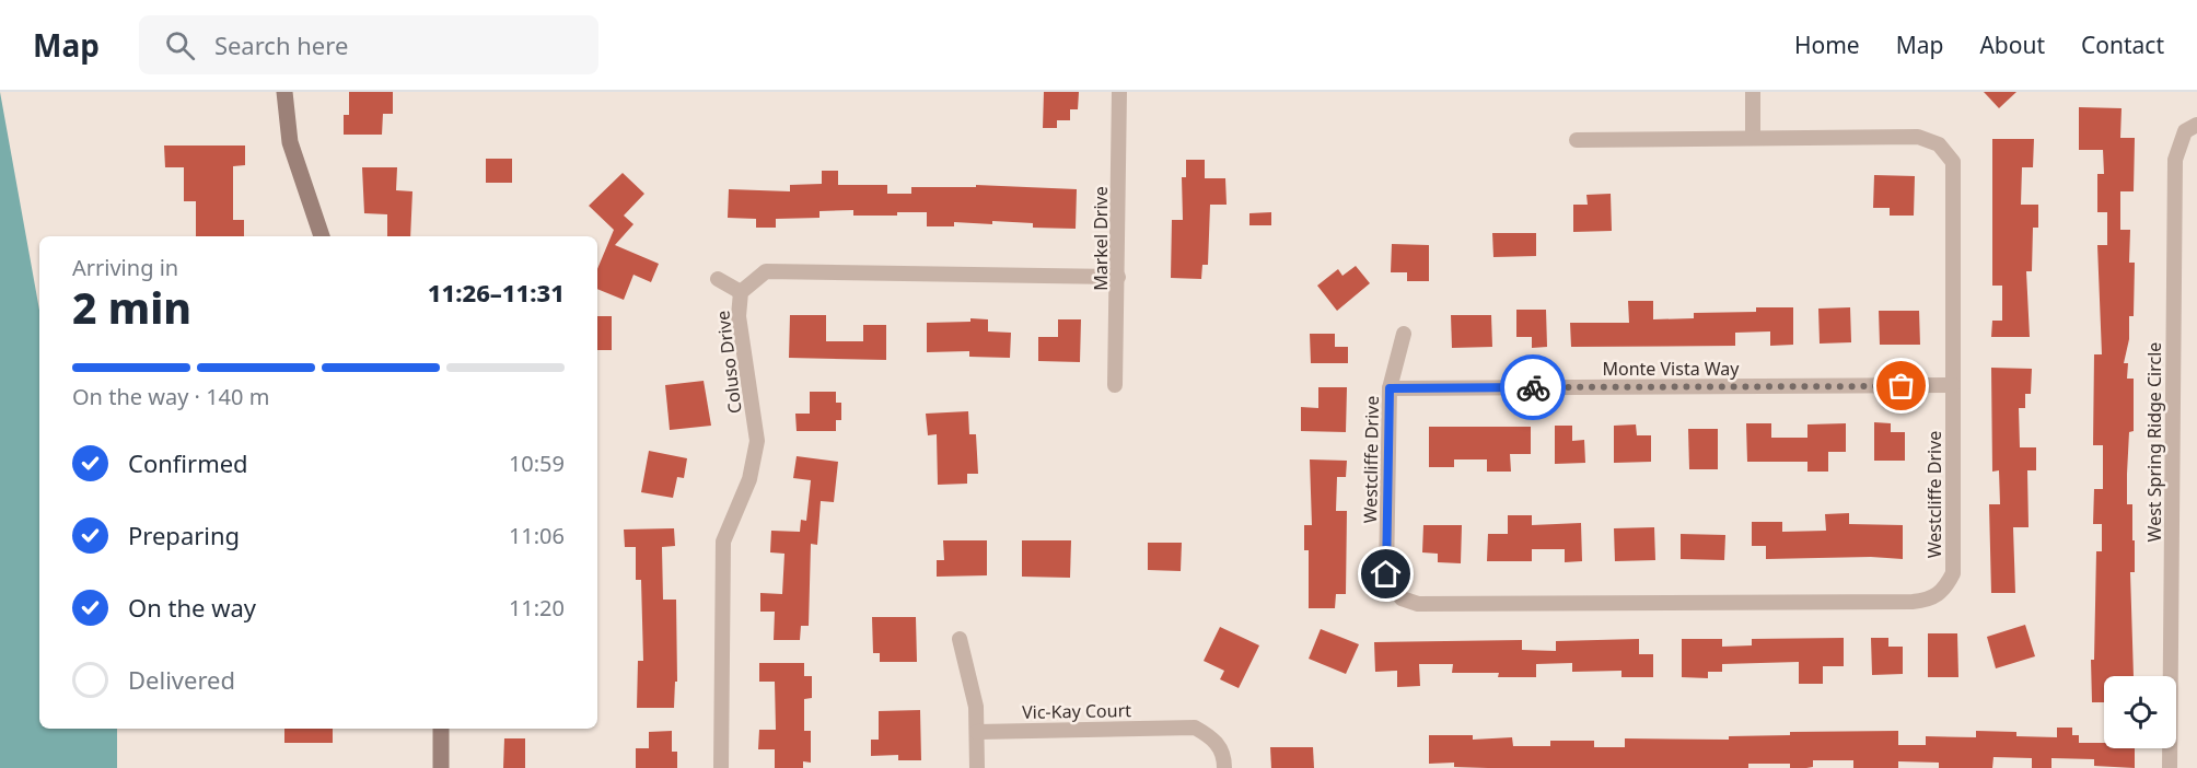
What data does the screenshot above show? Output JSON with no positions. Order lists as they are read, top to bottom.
{
  "streets": {
    "street": [
      "Markel Drive",
      "Coluso Drive",
      "Monte Vista Way",
      "West Spring Ridge Circle",
      "Westcliffe Drive",
      "Vic-Kay Court"
    ]
  },
  "crossings": [
    ["Markel Drive", "Coluso Drive"],
    ["Monte Vista Way", "Westcliffe Drive"]
  ],
  "page": {
    "header": "Map",
    "search": "Search here",
    "nav": [
      "Home",
      "Map",
      "About",
      "Contact"
    ],
    "heading": ["2 min", "Arriving in", "11:26–11:31"],
    "bar": "On the way · 140 m",
    "list": [
      ["Confirmed", "10:59"],
      ["Preparing", "11:06"],
      ["On the way", "11:20"],
      "Delivered"
    ]
  }
}
